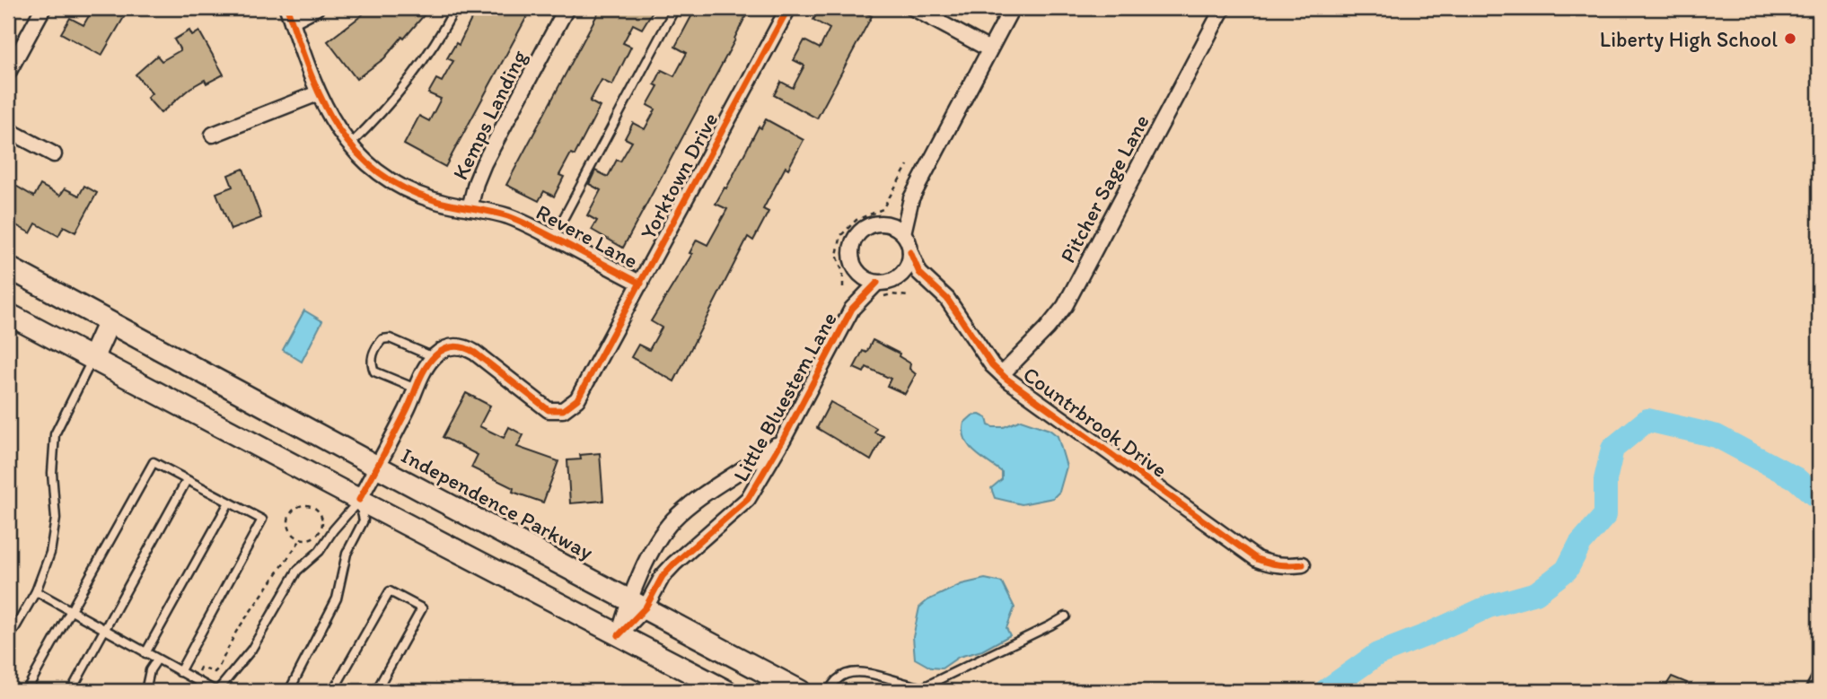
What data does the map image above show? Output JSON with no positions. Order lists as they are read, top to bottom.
{
  "streets": {
    "main road": ["Independence Parkway"],
    "street": [
      "Kemps Landing",
      "Yorktown Drive",
      "Pitcher Sage Lane",
      "Revere Lane",
      "Little Bluestem Lane",
      "Countrbrook Drive"
    ]
  },
  "crossings": [
    ["Kemps Landing", "Revere Lane"],
    ["Yorktown Drive", "Revere Lane"],
    ["Pitcher Sage Lane", "Countrbrook Drive"],
    ["Little Bluestem Lane", "Countrbrook Drive"],
    ["Little Bluestem Lane", "Independence Parkway"]
  ],
  "places": ["Liberty High School"]
}
